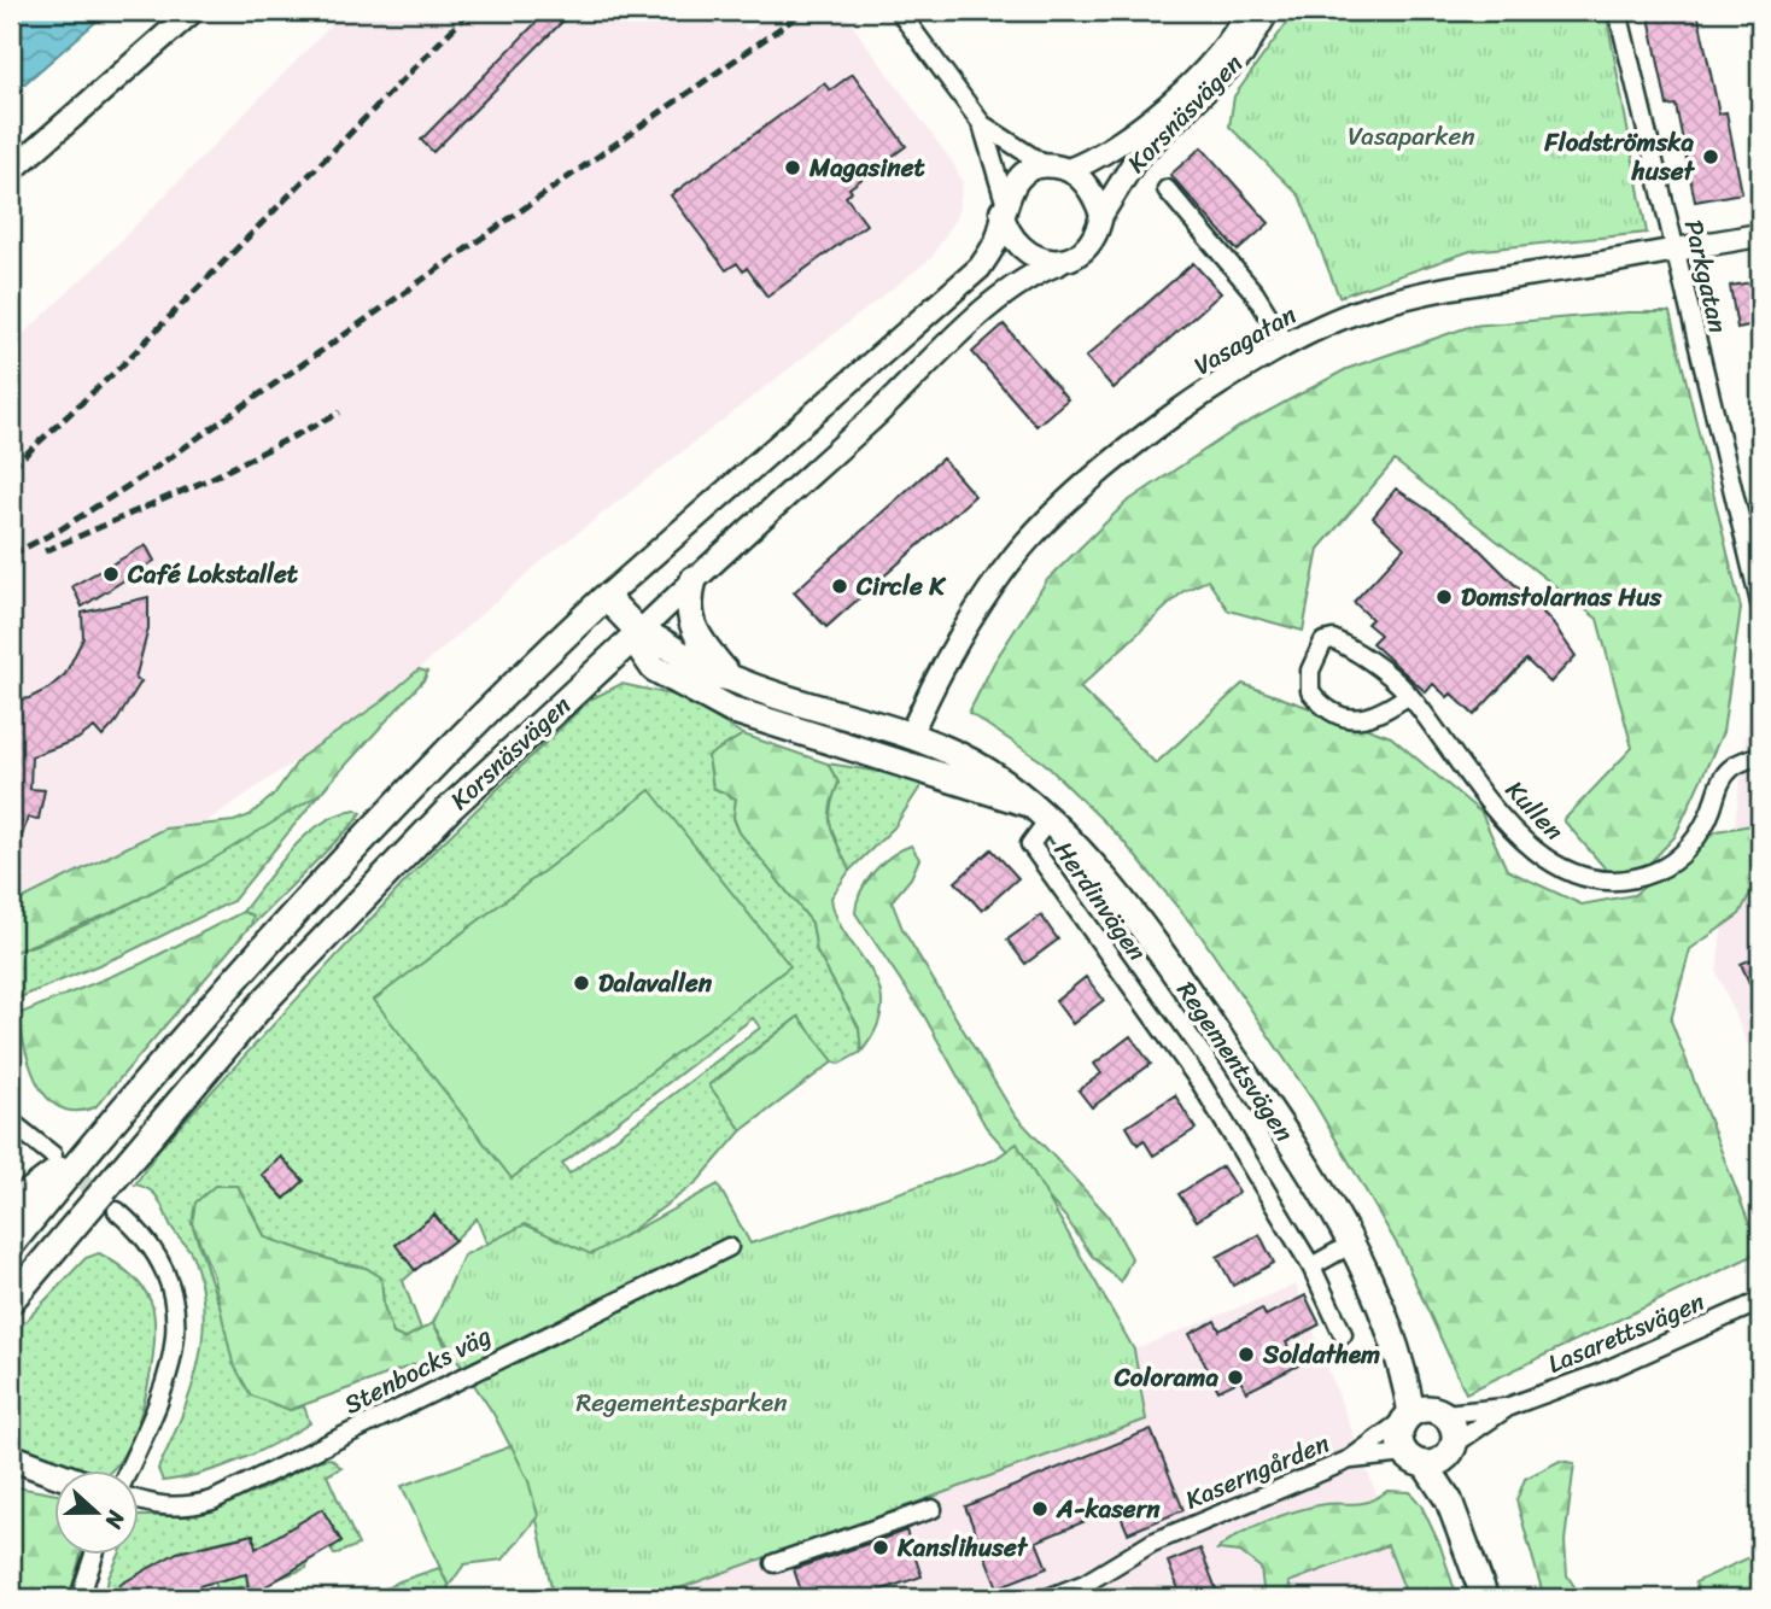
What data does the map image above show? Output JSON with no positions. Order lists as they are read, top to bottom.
{
  "streets": {
    "main road": ["Korsnäsvägen", "Regementsvägen"],
    "street": [
      "Parkgatan",
      "Vasagatan",
      "Kullen",
      "Herdinvägen",
      "Lasarettsvägen",
      "Stenbocks väg",
      "Kaserngården"
    ]
  },
  "crossings": [
    ["Korsnäsvägen", "Regementsvägen"],
    ["Parkgatan", "Vasagatan"],
    ["Vasagatan", "Regementsvägen"],
    ["Herdinvägen", "Regementsvägen"],
    ["Regementsvägen", "Lasarettsvägen"],
    ["Regementsvägen", "Kaserngården"],
    ["Lasarettsvägen", "Kaserngården"]
  ],
  "parks": ["Vasaparken", "Regementesparken"],
  "places": [
    "Flodströmska huset",
    "Magasinet",
    "Café Lokstallet",
    "Circle K",
    "Domstolarnas Hus",
    "Dalavallen",
    "Soldathem",
    "Colorama",
    "A-kasern",
    "Kanslihuset"
  ],
  "north": "right"
}
